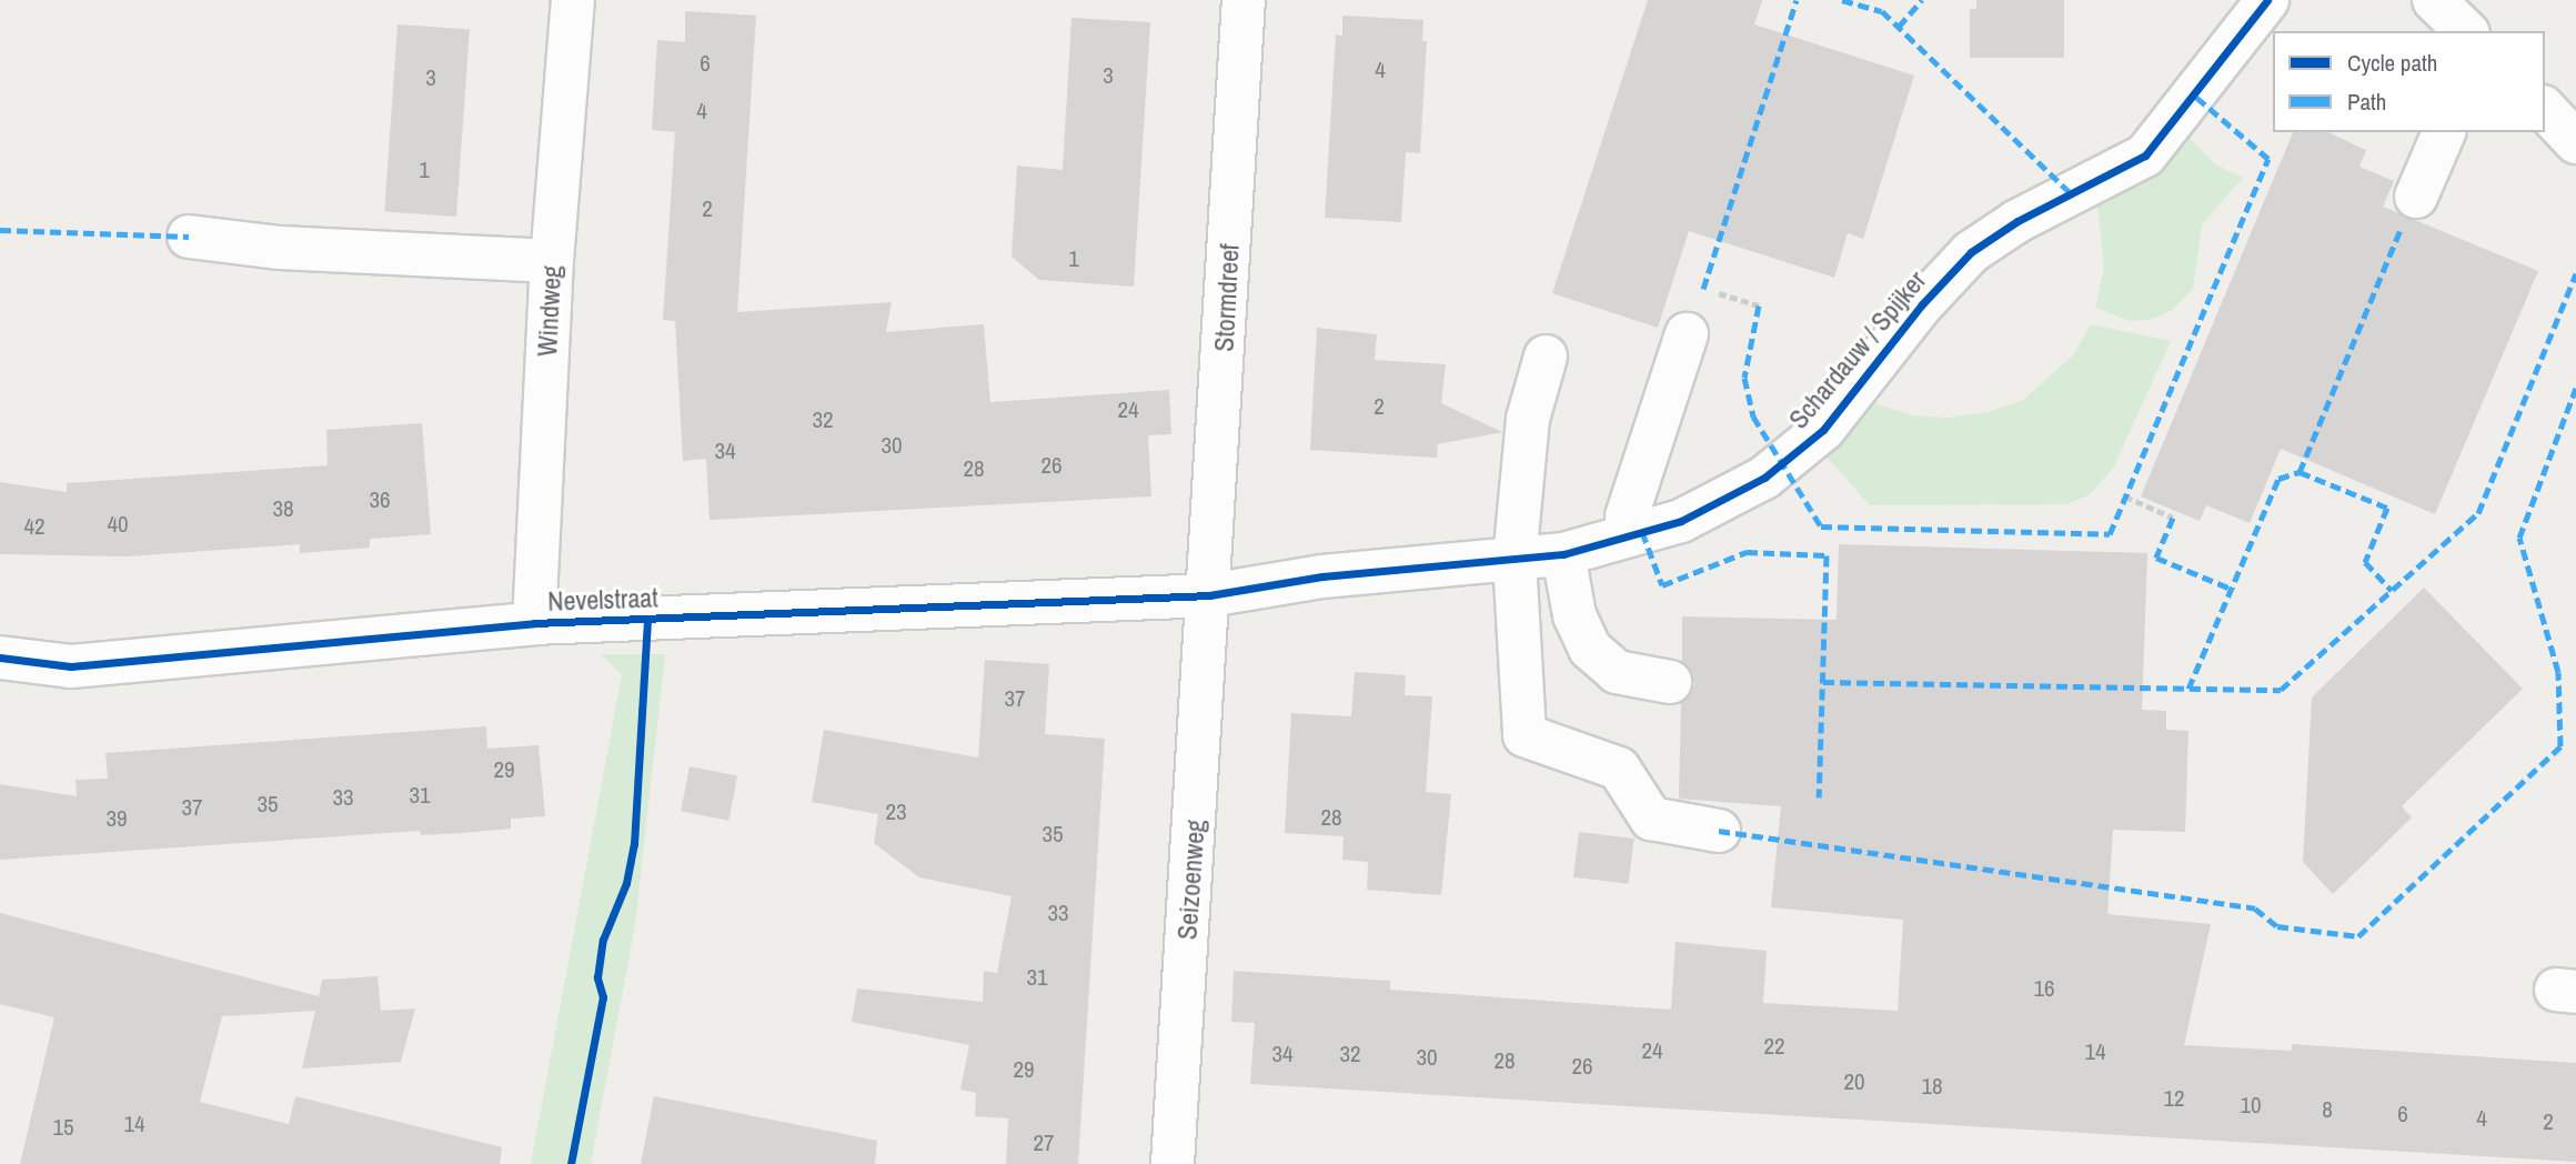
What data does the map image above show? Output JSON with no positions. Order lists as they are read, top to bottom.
{
  "streets": {
    "street": [
      "Stormdreef",
      "Windweg",
      "Schardauw / Spijker",
      "Nevelstraat",
      "Seizoenweg"
    ]
  },
  "crossings": [
    ["Stormdreef", "Schardauw / Spijker"],
    ["Stormdreef", "Nevelstraat"],
    ["Stormdreef", "Seizoenweg"],
    ["Windweg", "Nevelstraat"],
    ["Schardauw / Spijker", "Nevelstraat"],
    ["Schardauw / Spijker", "Seizoenweg"],
    ["Nevelstraat", "Seizoenweg"]
  ],
  "house_numbers": [
    "6",
    "4",
    "3",
    "3",
    "4",
    "1",
    "2",
    "1",
    "2",
    "24",
    "32",
    "30",
    "34",
    "26",
    "28",
    "36",
    "38",
    "40",
    "42",
    "37",
    "29",
    "31",
    "33",
    "35",
    "37",
    "23",
    "28",
    "39",
    "35",
    "33",
    "31",
    "16",
    "22",
    "24",
    "14",
    "34",
    "32",
    "30",
    "28",
    "26",
    "29",
    "20",
    "18",
    "12",
    "10",
    "8",
    "6",
    "4",
    "2",
    "14",
    "15",
    "27"
  ],
  "legend": ["Cycle path", "Path"]
}
